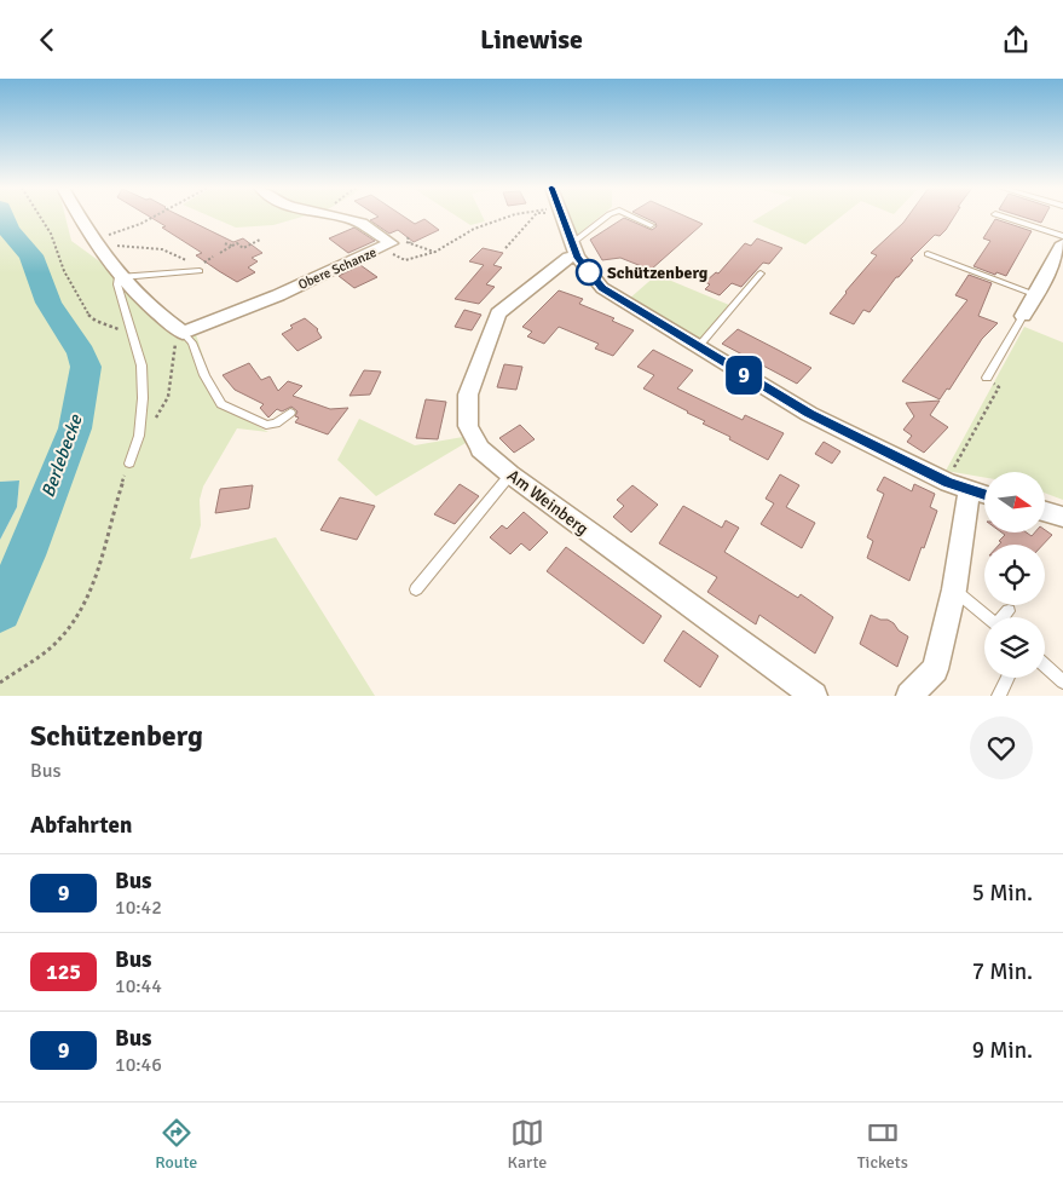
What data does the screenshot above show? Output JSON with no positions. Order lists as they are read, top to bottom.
{
  "streets": {
    "street": ["Obere Schanze", "Am Weinberg"]
  },
  "water": ["Berlebecke"],
  "places": ["Schützenberg"],
  "lines": ["bus line 9"],
  "north": "right",
  "page": {
    "header": "Linewise",
    "on_map": "9",
    "heading": [
      ["Schützenberg", "Bus"],
      "Abfahrten"
    ],
    "list": [
      {
        "mark": "9",
        "name": "Bus",
        "note": "10:42",
        "value": "5 Min."
      },
      {
        "mark": "125",
        "name": "Bus",
        "note": "10:44",
        "value": "7 Min."
      },
      {
        "mark": "9",
        "name": "Bus",
        "note": "10:46",
        "value": "9 Min."
      }
    ],
    "tabs": ["Route", "Karte", "Tickets"]
  }
}
